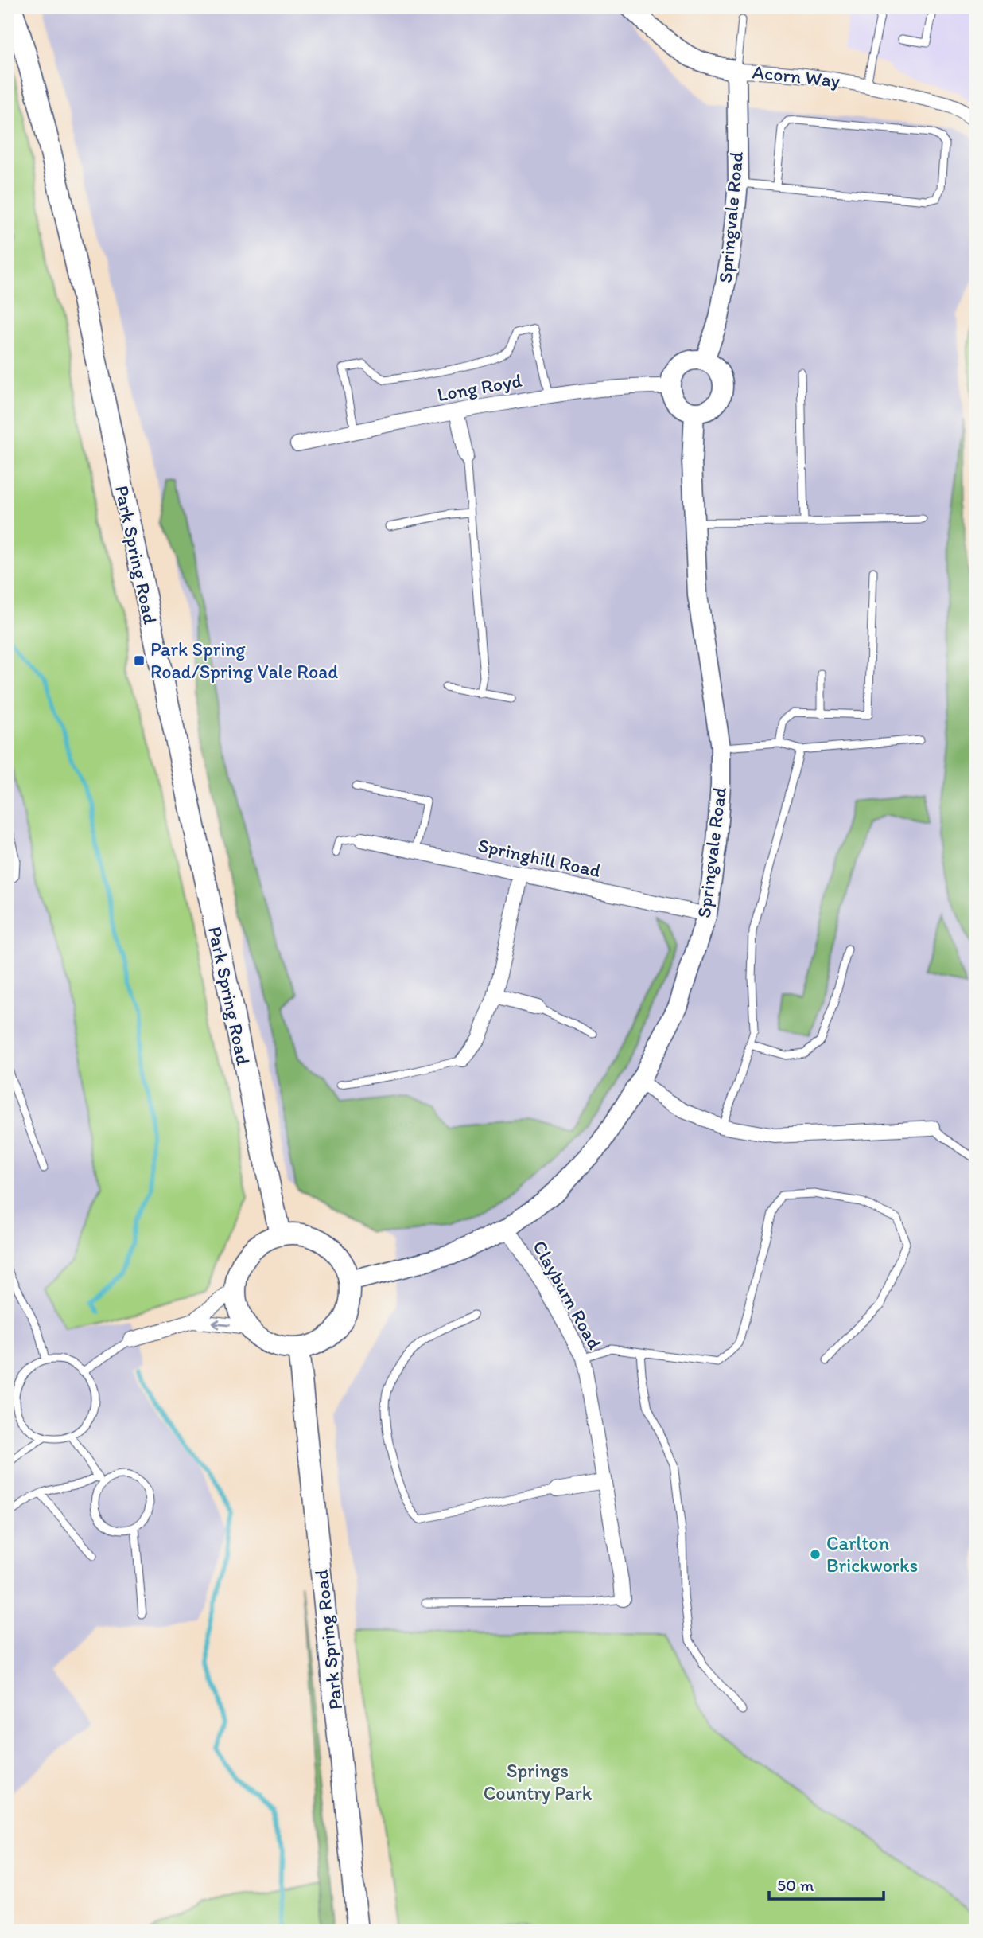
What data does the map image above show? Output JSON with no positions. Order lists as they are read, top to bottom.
{
  "streets": {
    "main road": ["Park Spring Road"],
    "street": [
      "Acorn Way",
      "Springvale Road",
      "Long Royd",
      "Springhill Road",
      "Clayburn Road"
    ]
  },
  "crossings": [
    ["Acorn Way", "Springvale Road"],
    ["Springvale Road", "Long Royd"],
    ["Springvale Road", "Park Spring Road"],
    ["Springvale Road", "Springhill Road"],
    ["Springvale Road", "Clayburn Road"]
  ],
  "parks": ["Springs Country Park"],
  "places": {
    "transit": ["Park Spring Road/Spring Vale Road"],
    "other": ["Carlton Brickworks"]
  },
  "scale_bar": "50 m"
}
